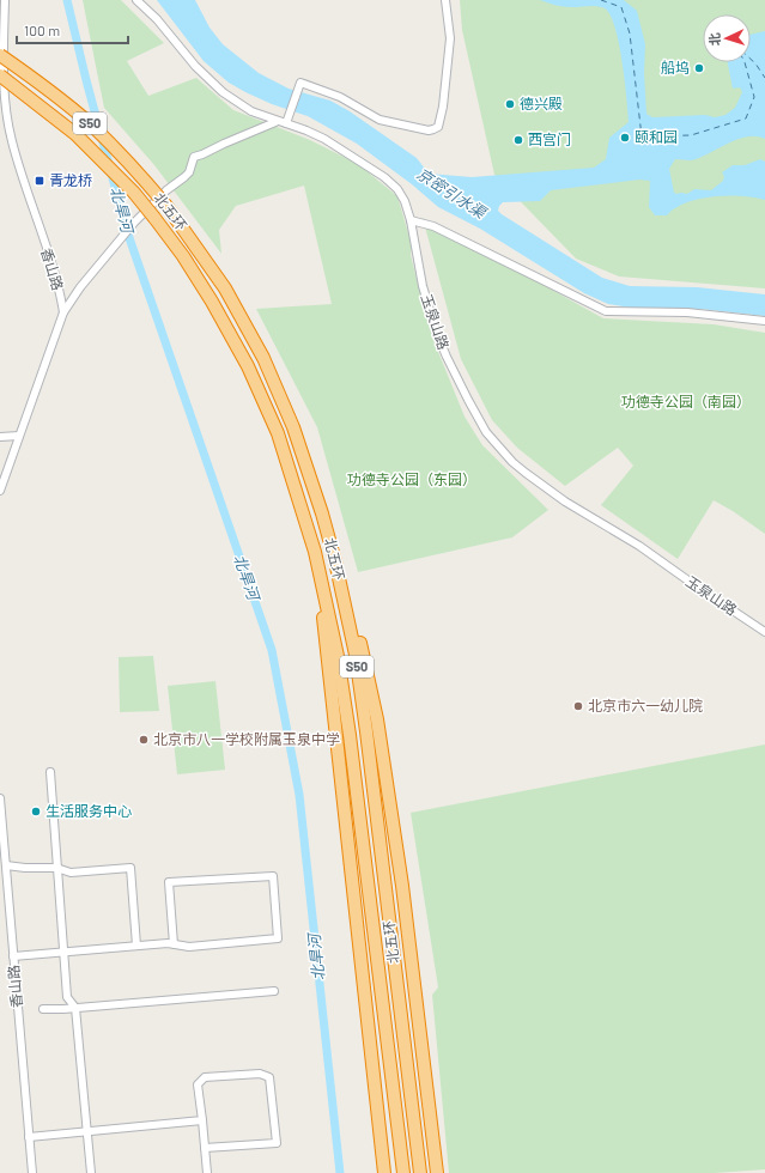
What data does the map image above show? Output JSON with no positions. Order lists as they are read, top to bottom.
{
  "streets": {
    "highway": ["S50", "北五环"],
    "street": ["香山路", "玉泉山路"]
  },
  "water": ["京密引水渠", "北旱河"],
  "parks": ["功德寺公园（南园）", "功德寺公园（东园）"],
  "places": {
    "other": [
      "船坞",
      "德兴殿",
      "颐和园",
      "西宫门",
      "北京市六一幼儿院",
      "北京市八一学校附属玉泉中学",
      "生活服务中心"
    ],
    "transit": ["青龙桥"]
  },
  "scale_bar": "100 m",
  "north": "left"
}
